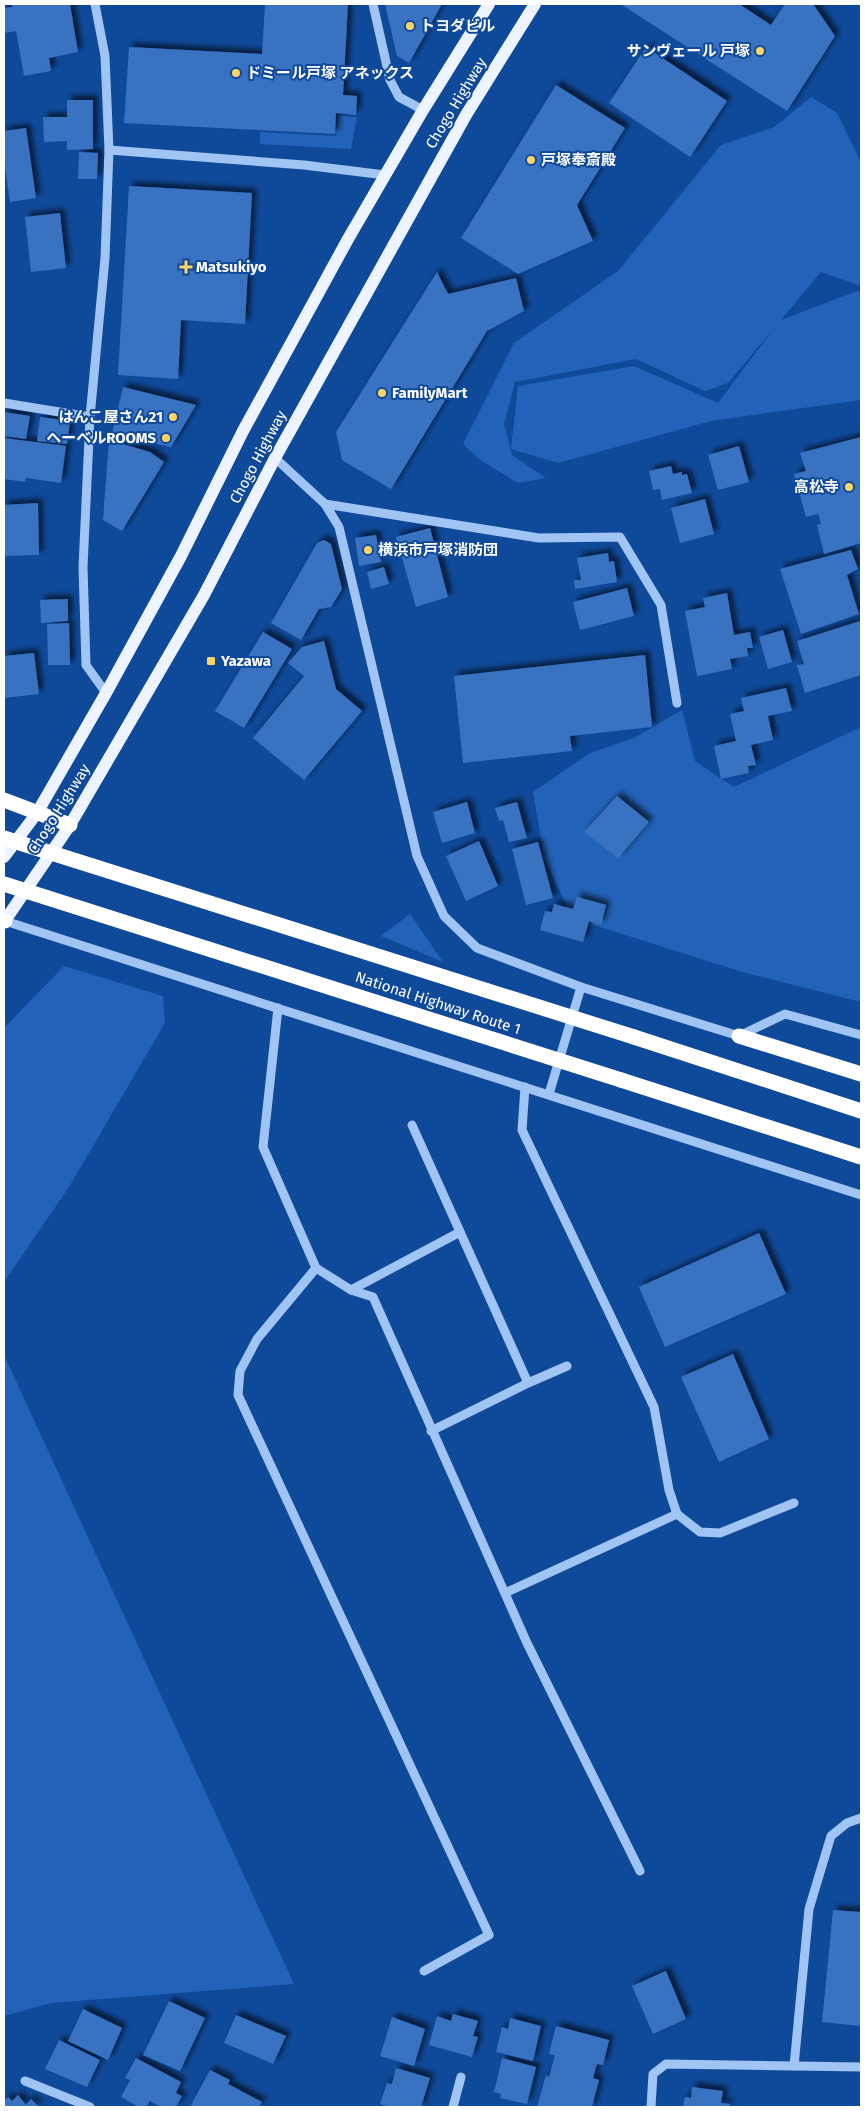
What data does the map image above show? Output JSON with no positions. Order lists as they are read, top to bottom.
{
  "streets": {
    "highway": ["National Highway Route 1"],
    "main road": ["Chogo Highway"]
  },
  "places": {
    "other": [
      "トヨダビル",
      "サンヴェール 戸塚",
      "ドミール戸塚 アネックス",
      "戸塚奉斎殿",
      "FamilyMart",
      "はんこ屋さん21",
      "ヘーベルROOMS",
      "高松寺",
      "横浜市戸塚消防団"
    ],
    "health": ["Matsukiyo"],
    "transit": ["Yazawa"]
  }
}
